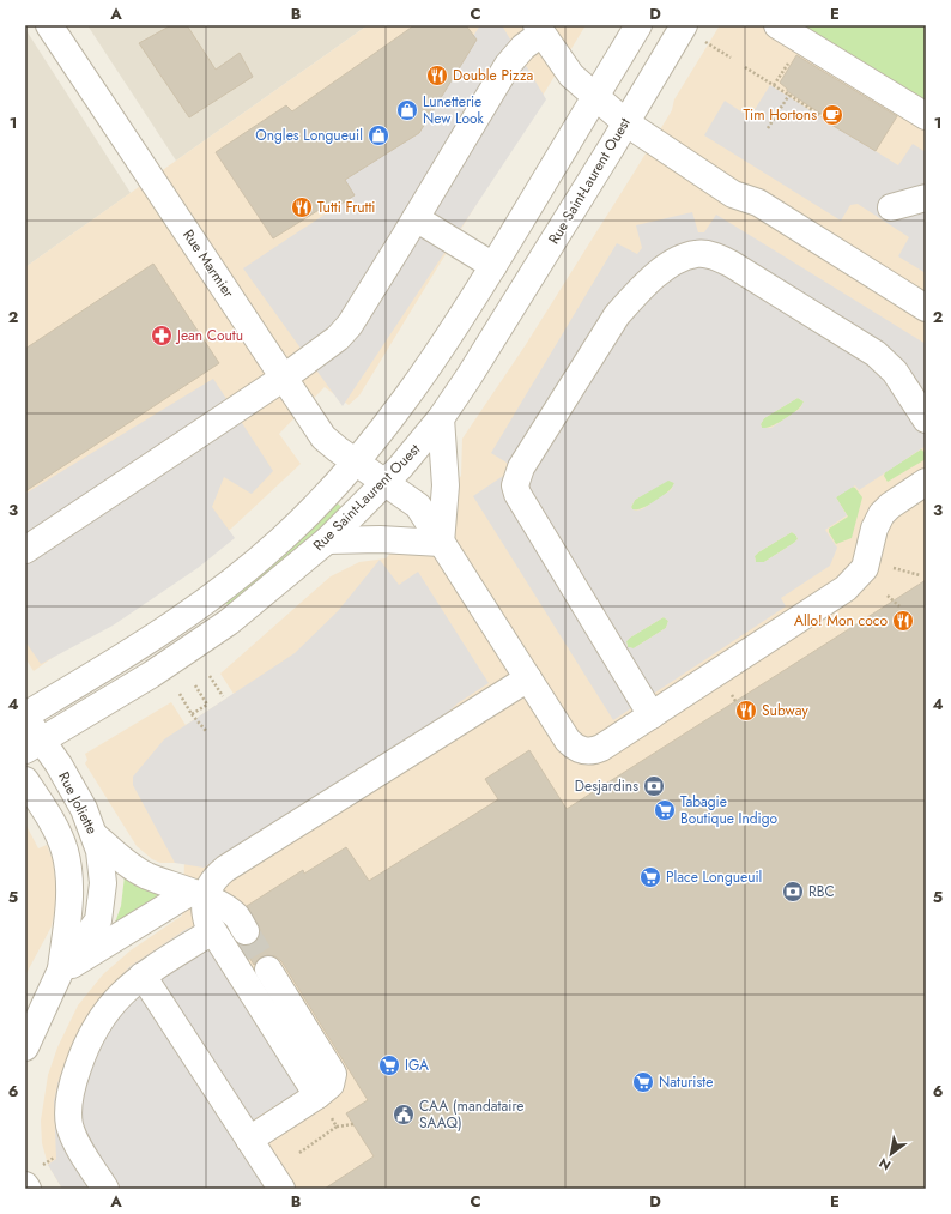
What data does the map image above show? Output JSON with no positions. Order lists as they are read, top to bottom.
{
  "streets": {
    "street": ["Rue Saint-Laurent Ouest", "Rue Marmier", "Rue Joliette"]
  },
  "crossings": [
    ["Rue Saint-Laurent Ouest", "Rue Marmier"],
    ["Rue Saint-Laurent Ouest", "Rue Joliette"]
  ],
  "places": {
    "restaurant": [
      "Double Pizza",
      "Tutti Frutti",
      "Allo! Mon coco",
      "Subway"
    ],
    "shop": ["Lunetterie New Look", "Ongles Longueuil"],
    "cafe": ["Tim Hortons"],
    "pharmacy": ["Jean Coutu"],
    "bank": ["Desjardins", "RBC"],
    "supermarket": [
      "Tabagie Boutique Indigo",
      "Place Longueuil",
      "IGA",
      "Naturiste"
    ],
    "public building": ["CAA (mandataire SAAQ)"]
  },
  "north": "bottom left",
  "grid": {
    "columns": [
      "A",
      "B",
      "C",
      "D",
      "E"
    ],
    "rows": [
      "1",
      "2",
      "3",
      "4",
      "5",
      "6"
    ]
  }
}
